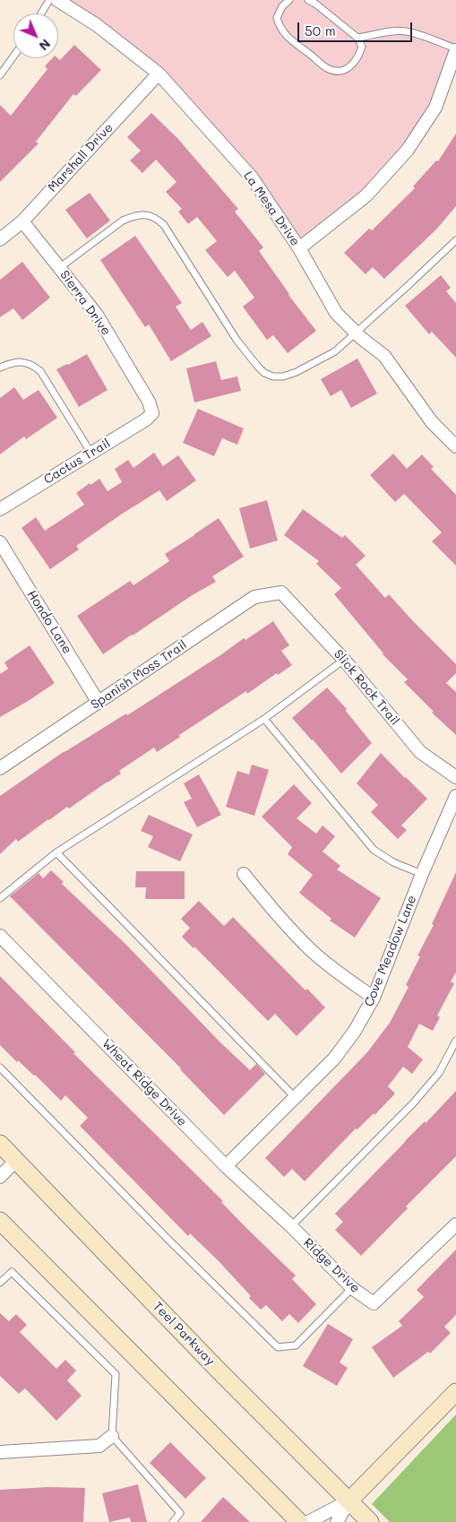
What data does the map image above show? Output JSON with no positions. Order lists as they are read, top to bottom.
{
  "streets": {
    "main road": ["Teel Parkway"],
    "street": [
      "Marshall Drive",
      "La Mesa Drive",
      "Sierra Drive",
      "Cactus Trail",
      "Hondo Lane",
      "Spanish Moss Trail",
      "Slick Rock Trail",
      "Cove Meadow Lane",
      "Wheat Ridge Drive",
      "Ridge Drive"
    ]
  },
  "crossings": [
    ["Marshall Drive", "La Mesa Drive"],
    ["Marshall Drive", "Sierra Drive"],
    ["Sierra Drive", "Cactus Trail"],
    ["Hondo Lane", "Spanish Moss Trail"],
    ["Spanish Moss Trail", "Slick Rock Trail"],
    ["Cove Meadow Lane", "Wheat Ridge Drive"],
    ["Wheat Ridge Drive", "Ridge Drive"]
  ],
  "scale_bar": "50 m",
  "north": "bottom right"
}
